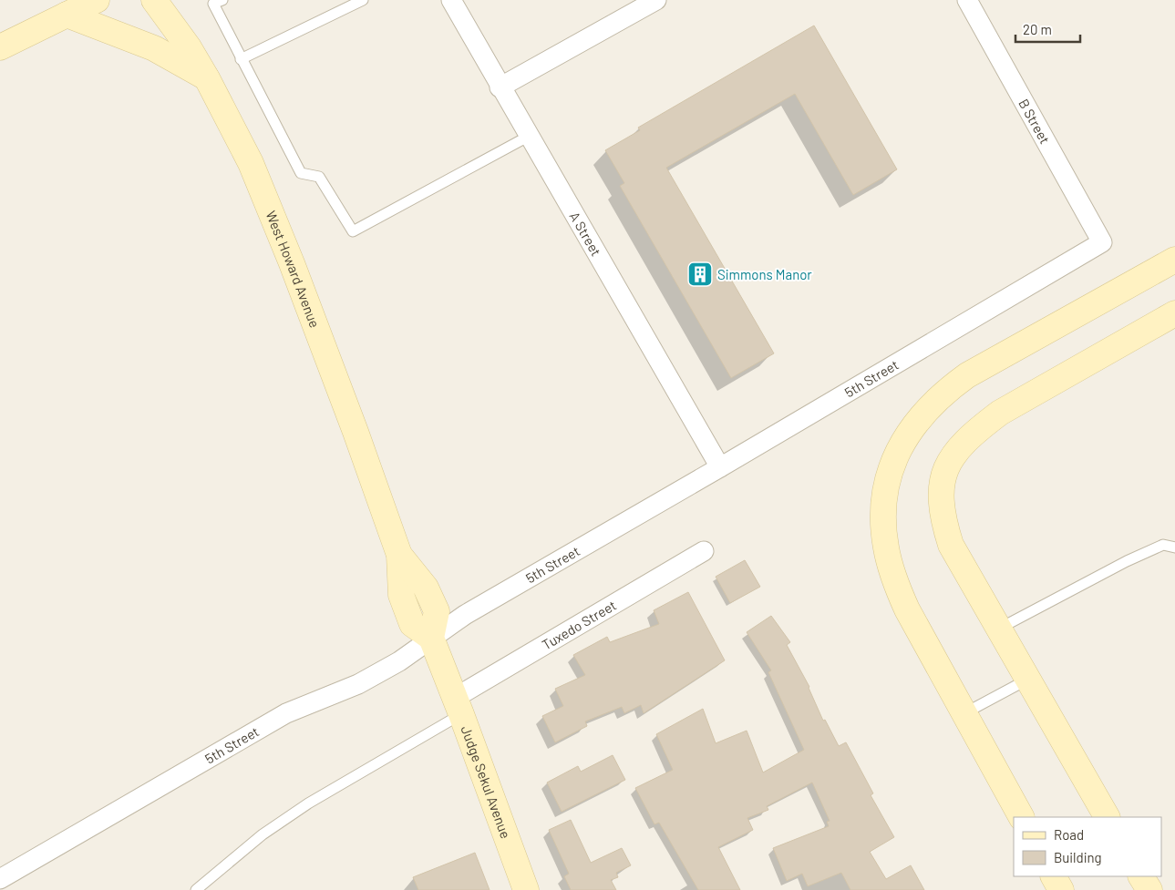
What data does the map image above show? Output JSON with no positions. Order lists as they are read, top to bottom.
{
  "streets": {
    "main road": ["West Howard Avenue", "Judge Sekul Avenue"],
    "street": [
      "B Street",
      "A Street",
      "5th Street",
      "Tuxedo Street"
    ]
  },
  "crossings": [
    ["B Street", "5th Street"],
    ["A Street", "5th Street"],
    ["West Howard Avenue", "5th Street"],
    ["West Howard Avenue", "Judge Sekul Avenue"],
    ["5th Street", "Judge Sekul Avenue"],
    ["Tuxedo Street", "Judge Sekul Avenue"]
  ],
  "places": {
    "building": ["Simmons Manor"]
  },
  "legend": ["Road", "Building"],
  "scale_bar": "20 m"
}
